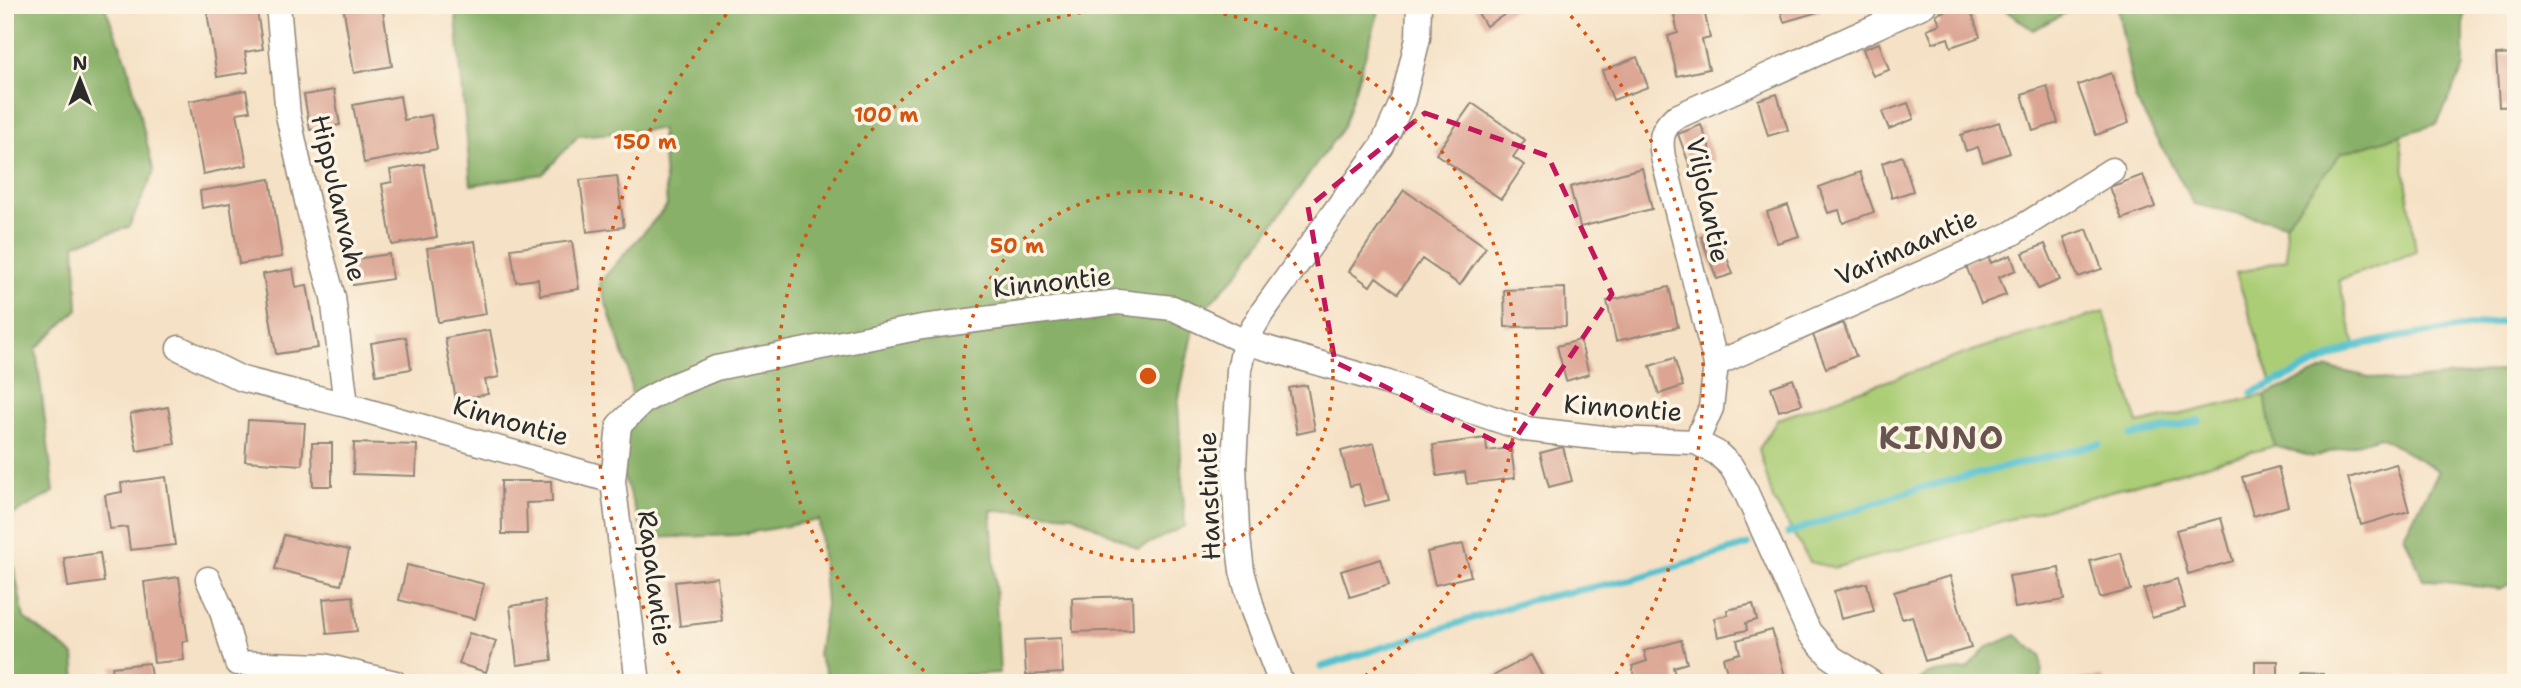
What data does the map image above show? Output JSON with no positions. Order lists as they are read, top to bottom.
{
  "streets": {
    "street": [
      "Hippulanvahe",
      "Viljolantie",
      "Varimaantie",
      "Kinnontie",
      "Hanstintie",
      "Rapalantie"
    ]
  },
  "crossings": [
    ["Hippulanvahe", "Kinnontie"],
    ["Viljolantie", "Varimaantie"],
    ["Viljolantie", "Kinnontie"],
    ["Kinnontie", "Hanstintie"],
    ["Kinnontie", "Rapalantie"]
  ],
  "districts": ["KINNO"],
  "north": "top",
  "rings": ["100 m", "150 m", "50 m"]
}
